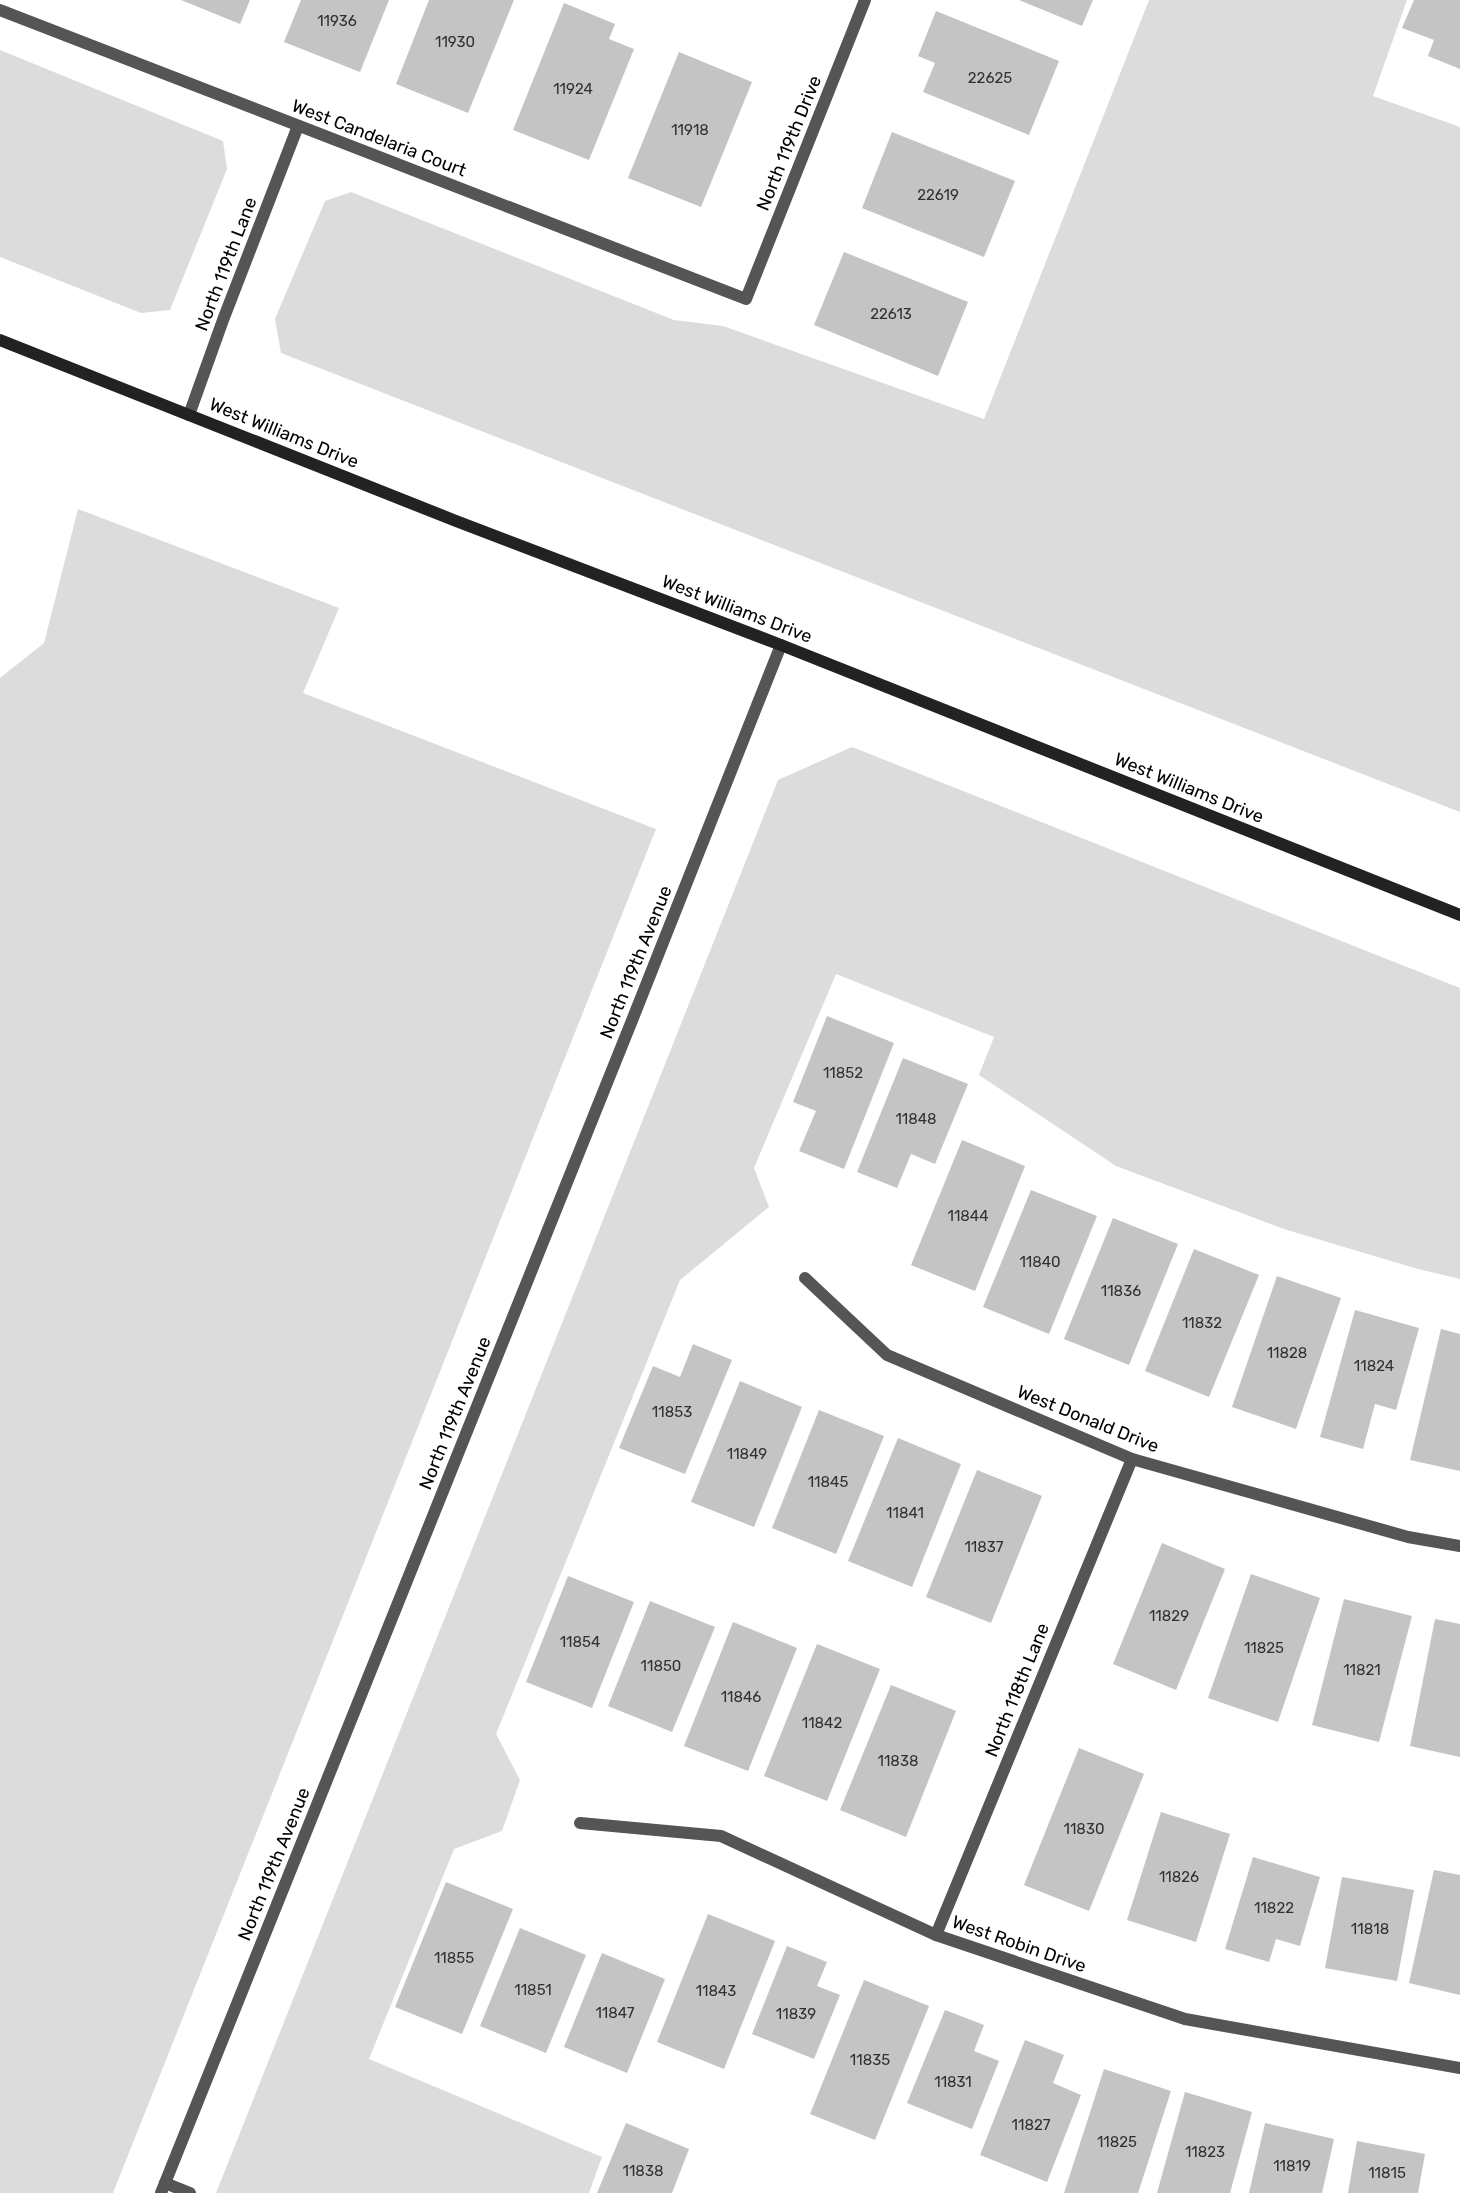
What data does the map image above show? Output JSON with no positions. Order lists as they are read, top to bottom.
{
  "streets": {
    "main road": ["West Williams Drive"],
    "street": [
      "West Candelaria Court",
      "North 119th Drive",
      "North 119th Lane",
      "North 119th Avenue",
      "West Donald Drive",
      "North 118th Lane",
      "West Robin Drive"
    ]
  },
  "crossings": [
    ["West Candelaria Court", "North 119th Drive"],
    ["West Candelaria Court", "North 119th Lane"],
    ["North 119th Lane", "West Williams Drive"],
    ["West Williams Drive", "North 119th Avenue"],
    ["West Donald Drive", "North 118th Lane"],
    ["North 118th Lane", "West Robin Drive"]
  ],
  "house_numbers": [
    "11936",
    "11930",
    "22625",
    "11924",
    "11918",
    "22619",
    "22613",
    "11852",
    "11848",
    "11844",
    "11840",
    "11836",
    "11832",
    "11828",
    "11824",
    "11853",
    "11849",
    "11845",
    "11841",
    "11837",
    "11829",
    "11854",
    "11825",
    "11850",
    "11821",
    "11846",
    "11842",
    "11838",
    "11830",
    "11826",
    "11822",
    "11818",
    "11855",
    "11851",
    "11843",
    "11847",
    "11839",
    "11835",
    "11831",
    "11827",
    "11825",
    "11823",
    "11819",
    "11838",
    "11815"
  ]
}
